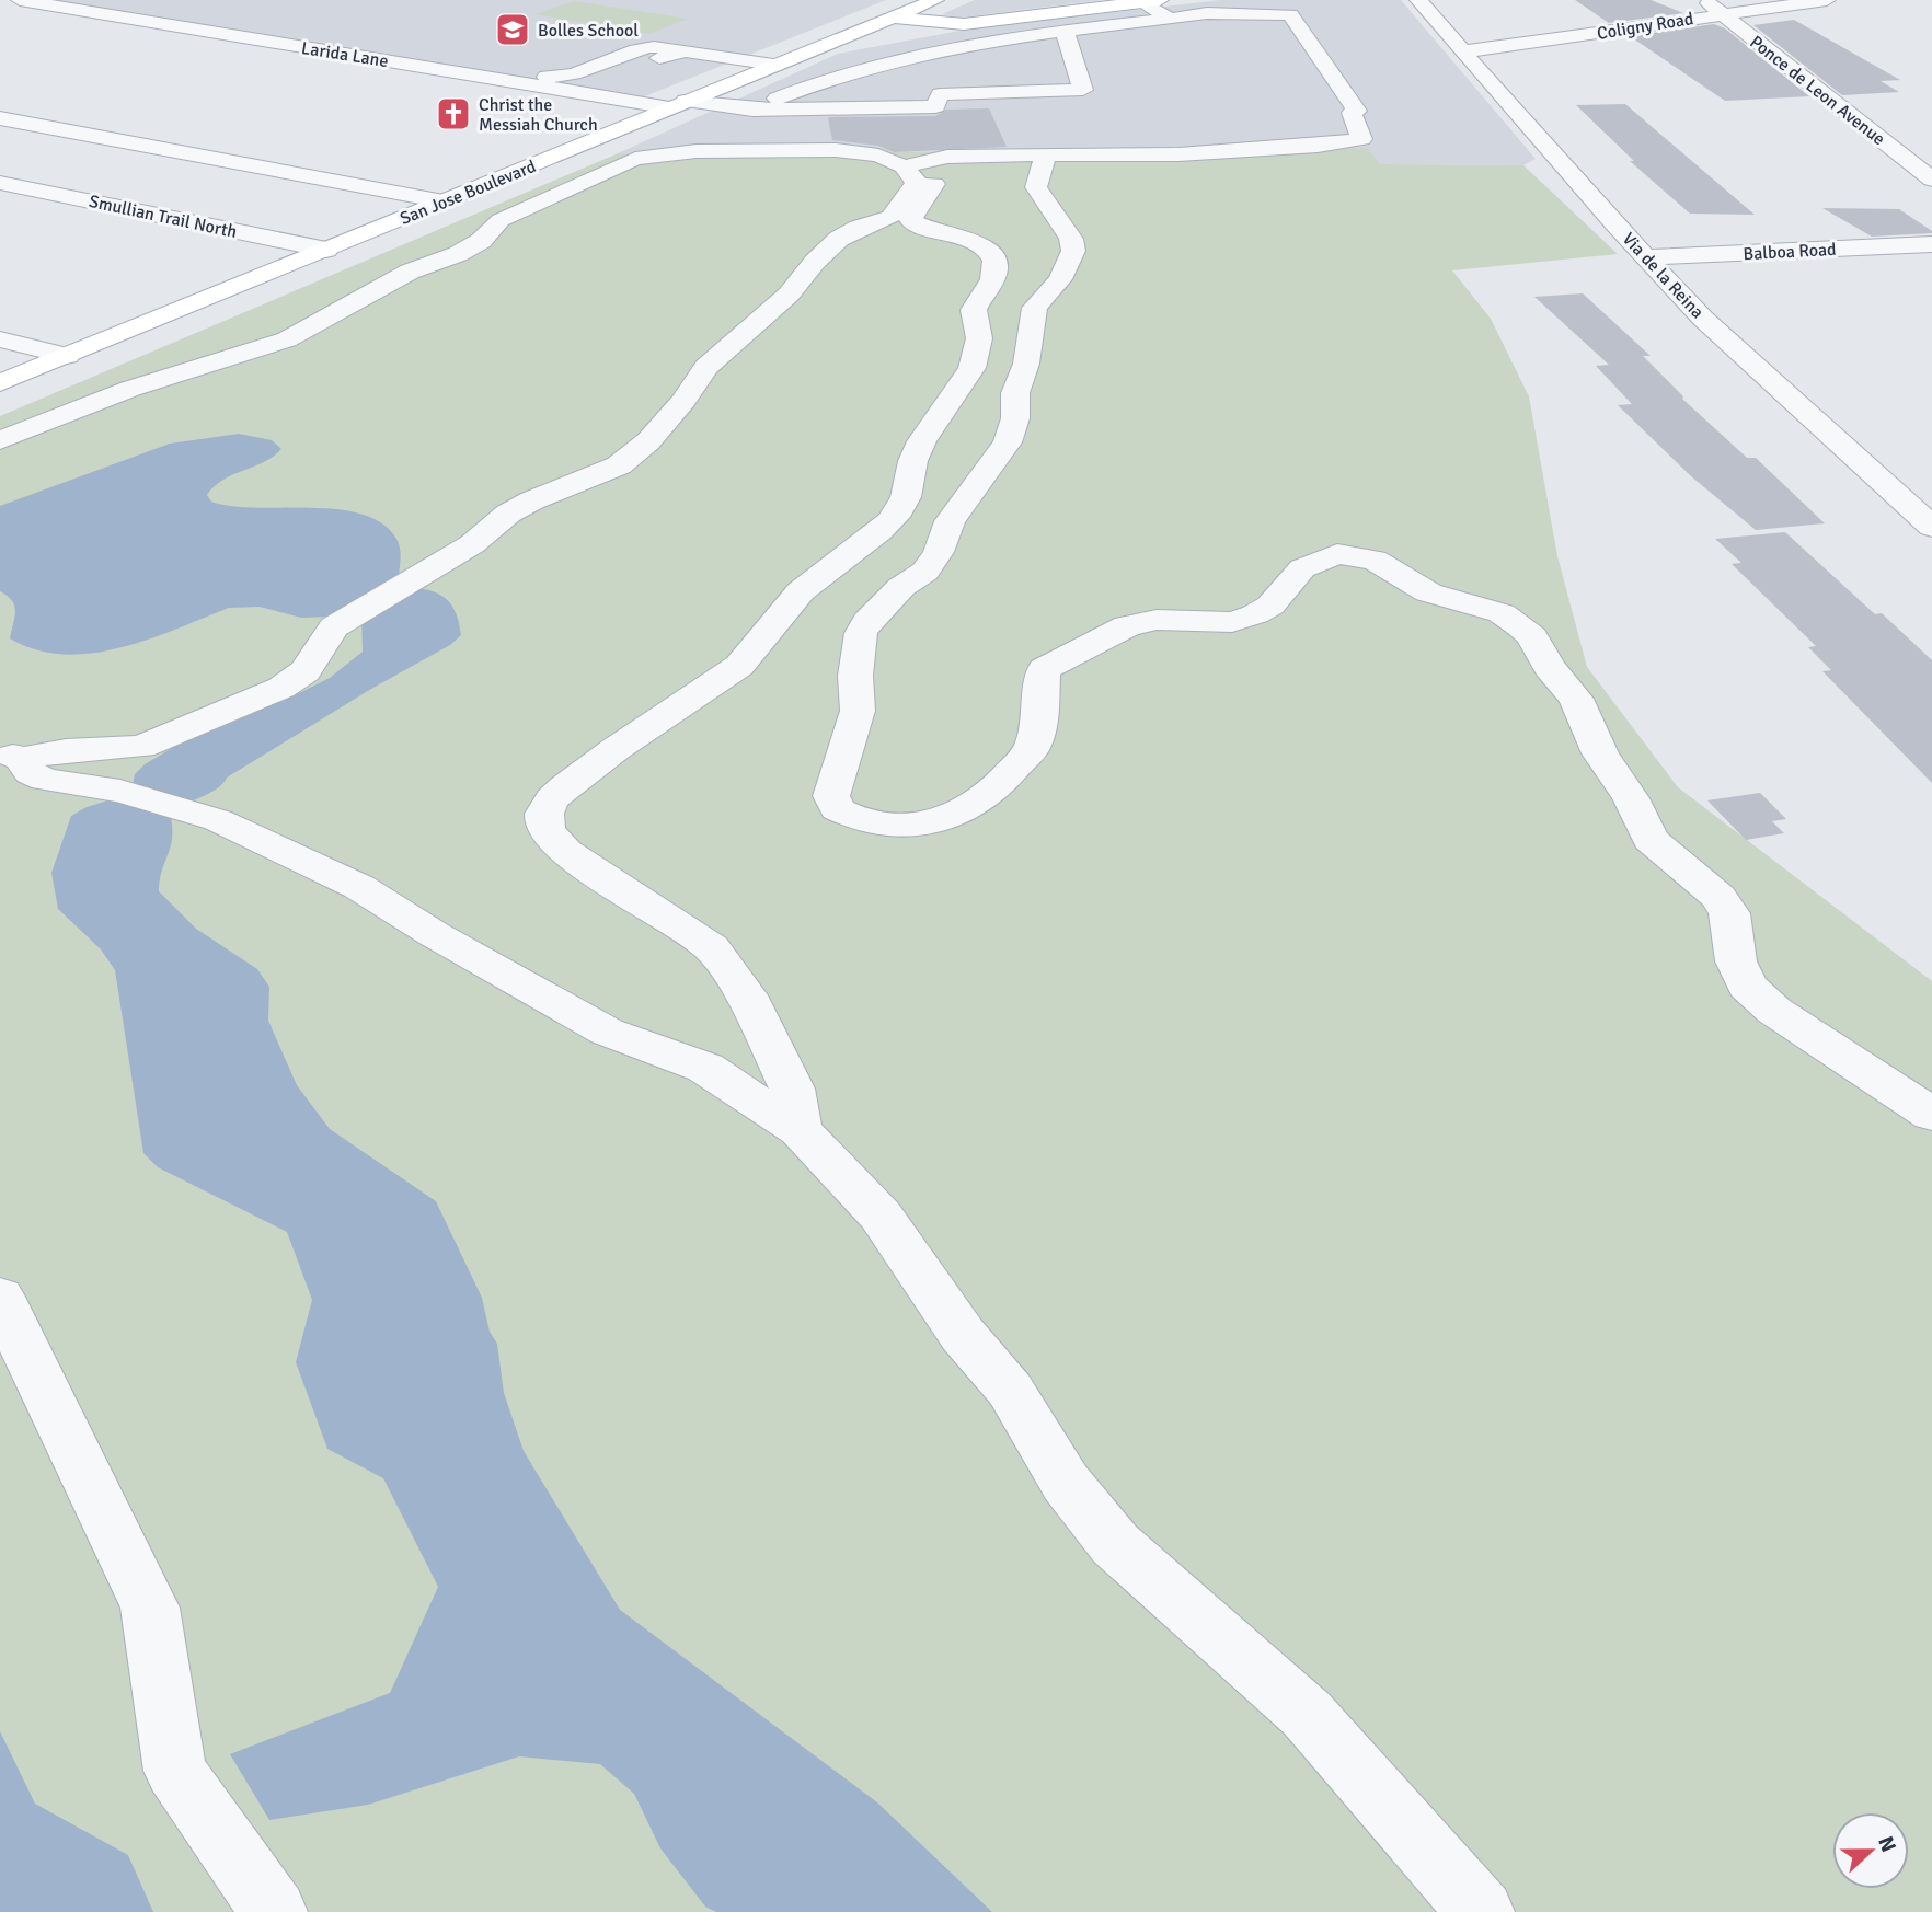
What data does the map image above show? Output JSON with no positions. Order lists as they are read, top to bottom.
{
  "streets": {
    "main road": ["San Jose Boulevard"],
    "street": [
      "Coligny Road",
      "Larida Lane",
      "Ponce de Leon Avenue",
      "Smullian Trail North",
      "Balboa Road",
      "Via de la Reina"
    ]
  },
  "crossings": [
    ["Coligny Road", "Ponce de Leon Avenue"],
    ["Coligny Road", "Via de la Reina"],
    ["Larida Lane", "San Jose Boulevard"],
    ["San Jose Boulevard", "Smullian Trail North"],
    ["Balboa Road", "Via de la Reina"]
  ],
  "places": {
    "school or university": ["Bolles School"],
    "church": ["Christ the Messiah Church"]
  },
  "north": "right"
}
